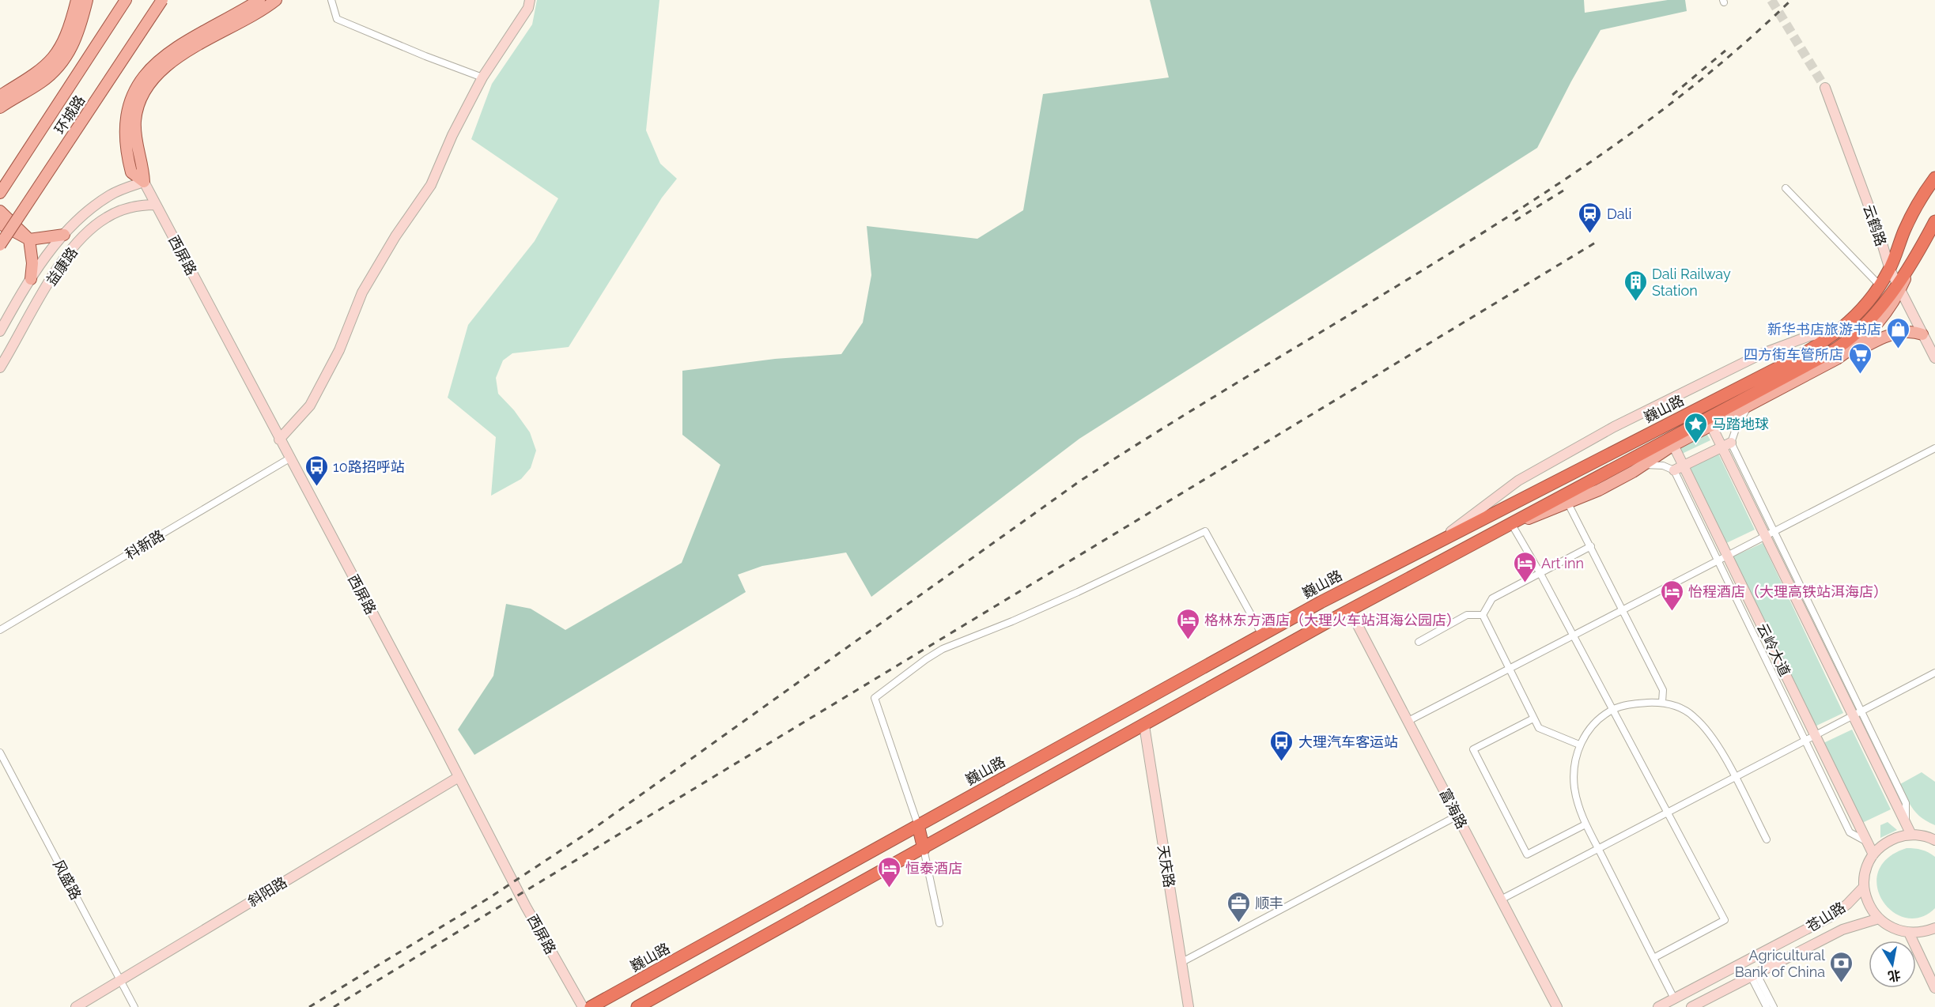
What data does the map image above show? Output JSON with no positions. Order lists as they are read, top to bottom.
{
  "streets": {
    "highway": ["巍山路"],
    "main road": ["环城路"],
    "street": [
      "云鹤路",
      "西屏路",
      "益康路",
      "科新路",
      "云岭大道",
      "富海路",
      "天庆路",
      "风盛路",
      "斜阳路",
      "苍山路"
    ]
  },
  "crossings": [
    ["云鹤路", "巍山路"],
    ["西屏路", "益康路"],
    ["西屏路", "科新路"],
    ["西屏路", "斜阳路"],
    ["巍山路", "富海路"],
    ["巍山路", "天庆路"],
    ["风盛路", "斜阳路"]
  ],
  "places": {
    "station": ["Dali"],
    "building": ["Dali Railway Station"],
    "shop": ["新华书店旅游书店"],
    "supermarket": ["四方街车管所店"],
    "place": ["马踏地球"],
    "bus stop": ["10路招呼站", "大理汽车客运站"],
    "hotel": [
      "Art inn",
      "怡程酒店（大理高铁站洱海店）",
      "格林东方酒店（大理火车站洱海公园店）",
      "恒泰酒店"
    ],
    "office": ["顺丰"],
    "bank": ["Agricultural Bank of China"]
  },
  "north": "bottom"
}
